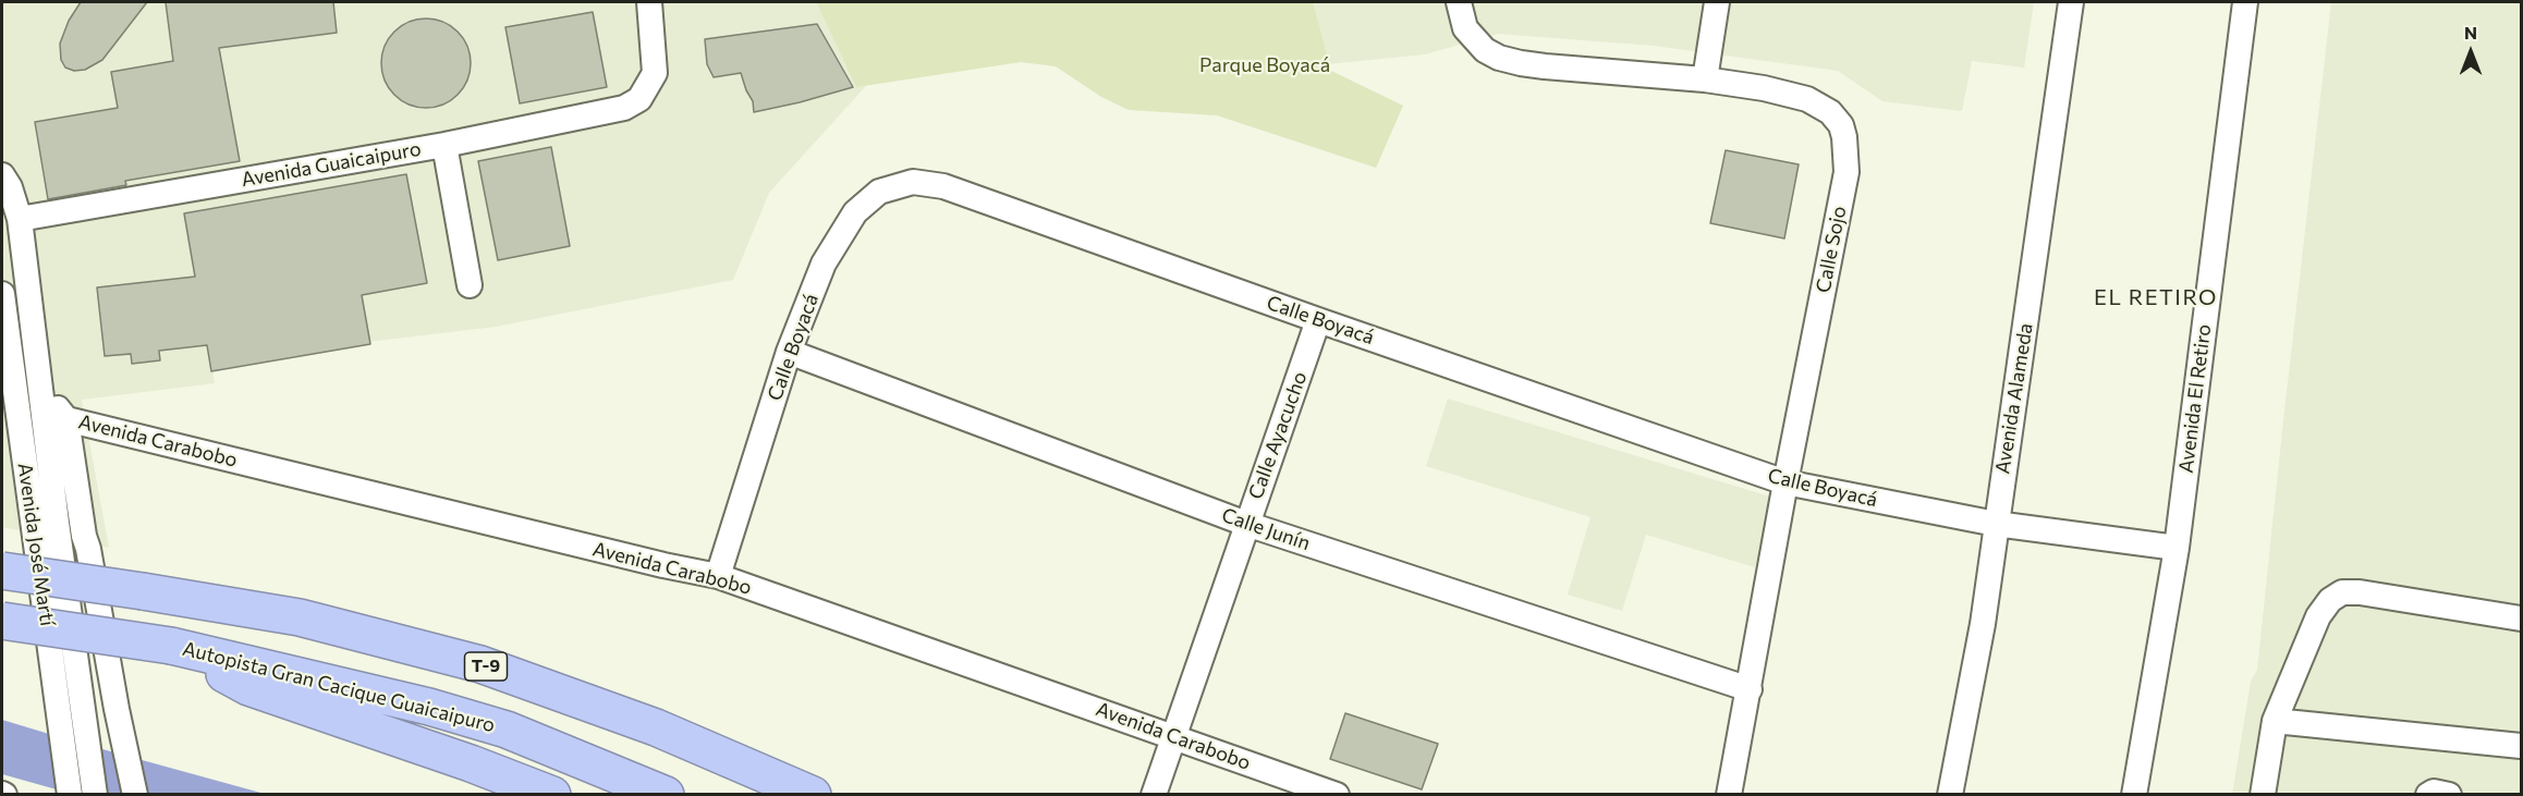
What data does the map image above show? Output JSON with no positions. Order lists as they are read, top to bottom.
{
  "streets": {
    "highway": ["T-9", "Autopista Gran Cacique Guaicaipuro"],
    "street": [
      "Avenida Guaicaipuro",
      "Calle Sojo",
      "Calle Boyacá",
      "Avenida Alameda",
      "Avenida El Retiro",
      "Calle Ayacucho",
      "Avenida Carabobo",
      "Calle Junín",
      "Avenida José Martí"
    ]
  },
  "crossings": [
    ["Avenida Guaicaipuro", "Avenida José Martí"],
    ["Calle Sojo", "Calle Boyacá"],
    ["Calle Sojo", "Calle Junín"],
    ["Calle Boyacá", "Avenida Alameda"],
    ["Calle Boyacá", "Avenida El Retiro"],
    ["Calle Boyacá", "Calle Ayacucho"],
    ["Calle Boyacá", "Avenida Carabobo"],
    ["Calle Boyacá", "Calle Junín"],
    ["Calle Ayacucho", "Avenida Carabobo"],
    ["Calle Ayacucho", "Calle Junín"],
    ["Avenida Carabobo", "Avenida José Martí"]
  ],
  "districts": ["EL RETIRO"],
  "parks": ["Parque Boyacá"],
  "north": "top"
}
